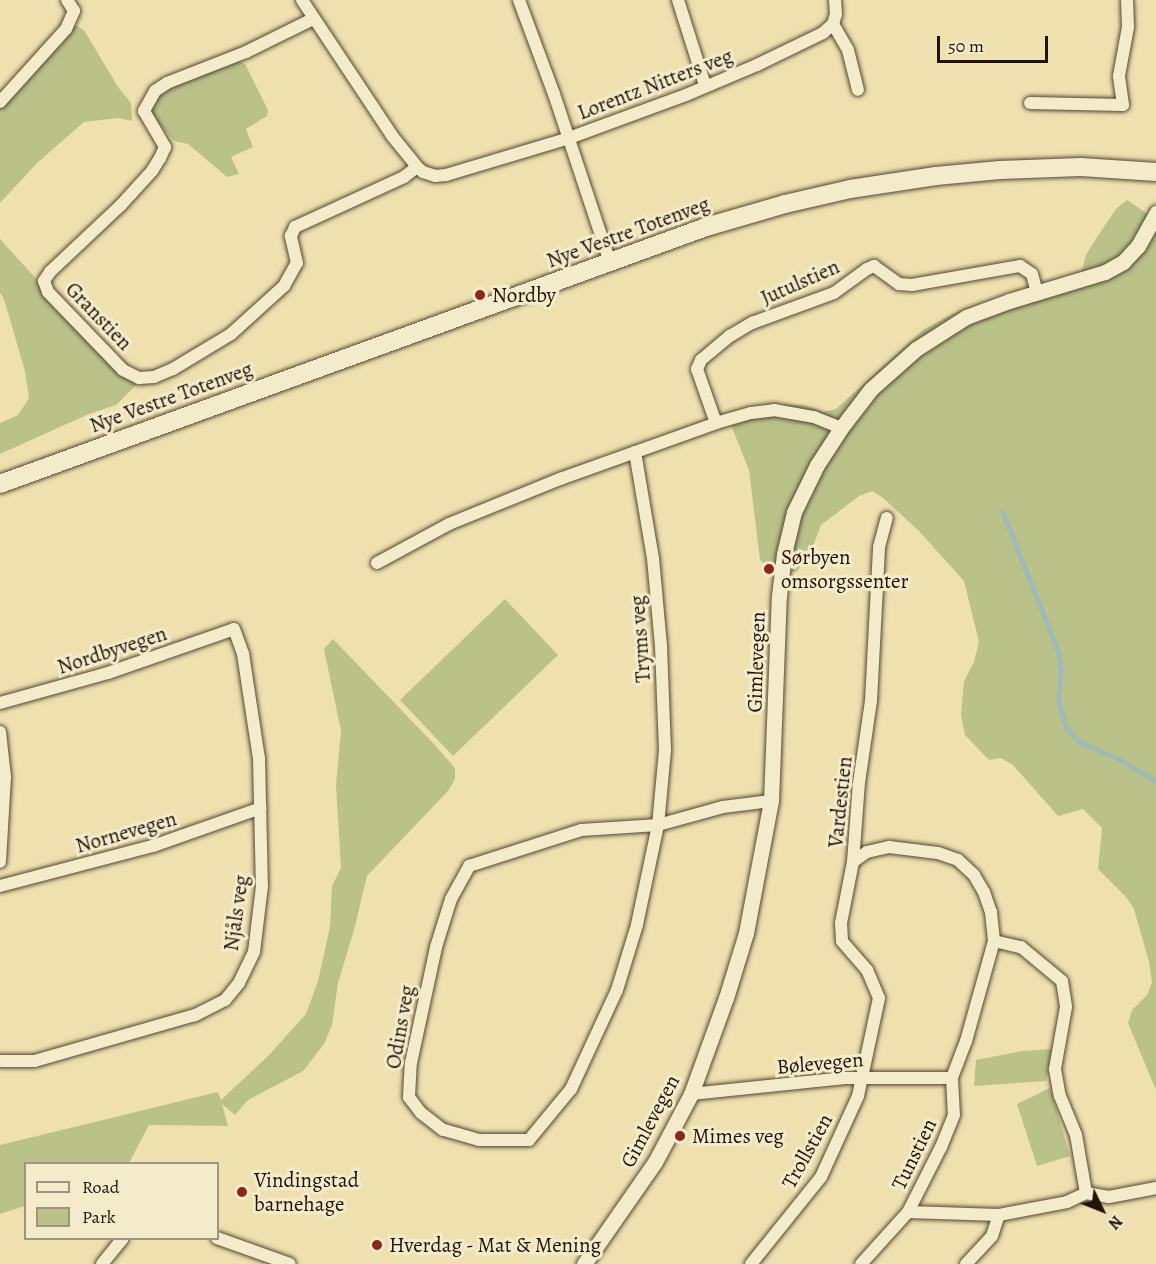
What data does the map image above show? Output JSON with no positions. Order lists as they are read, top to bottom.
{
  "streets": {
    "main road": ["Nye Vestre Totenveg"],
    "street": [
      "Lorentz Nitters veg",
      "Jutulstien",
      "Granstien",
      "Tryms veg",
      "Nordbyvegen",
      "Gimlevegen",
      "Vardestien",
      "Nornevegen",
      "Njåls veg",
      "Odins veg",
      "Bølevegen",
      "Trollstien",
      "Tunstien"
    ]
  },
  "crossings": [
    ["Lorentz Nitters veg", "Granstien"],
    ["Jutulstien", "Gimlevegen"],
    ["Tryms veg", "Odins veg"],
    ["Nordbyvegen", "Njåls veg"],
    ["Gimlevegen", "Odins veg"],
    ["Gimlevegen", "Bølevegen"],
    ["Vardestien", "Bølevegen"],
    ["Vardestien", "Trollstien"],
    ["Vardestien", "Tunstien"],
    ["Nornevegen", "Njåls veg"],
    ["Bølevegen", "Trollstien"],
    ["Bølevegen", "Tunstien"]
  ],
  "places": [
    "Nordby",
    "Sørbyen omsorgssenter",
    "Mimes veg",
    "Vindingstad barnehage",
    "Hverdag - Mat & Mening"
  ],
  "legend": ["Road", "Park"],
  "scale_bar": "50 m",
  "north": "bottom right"
}
